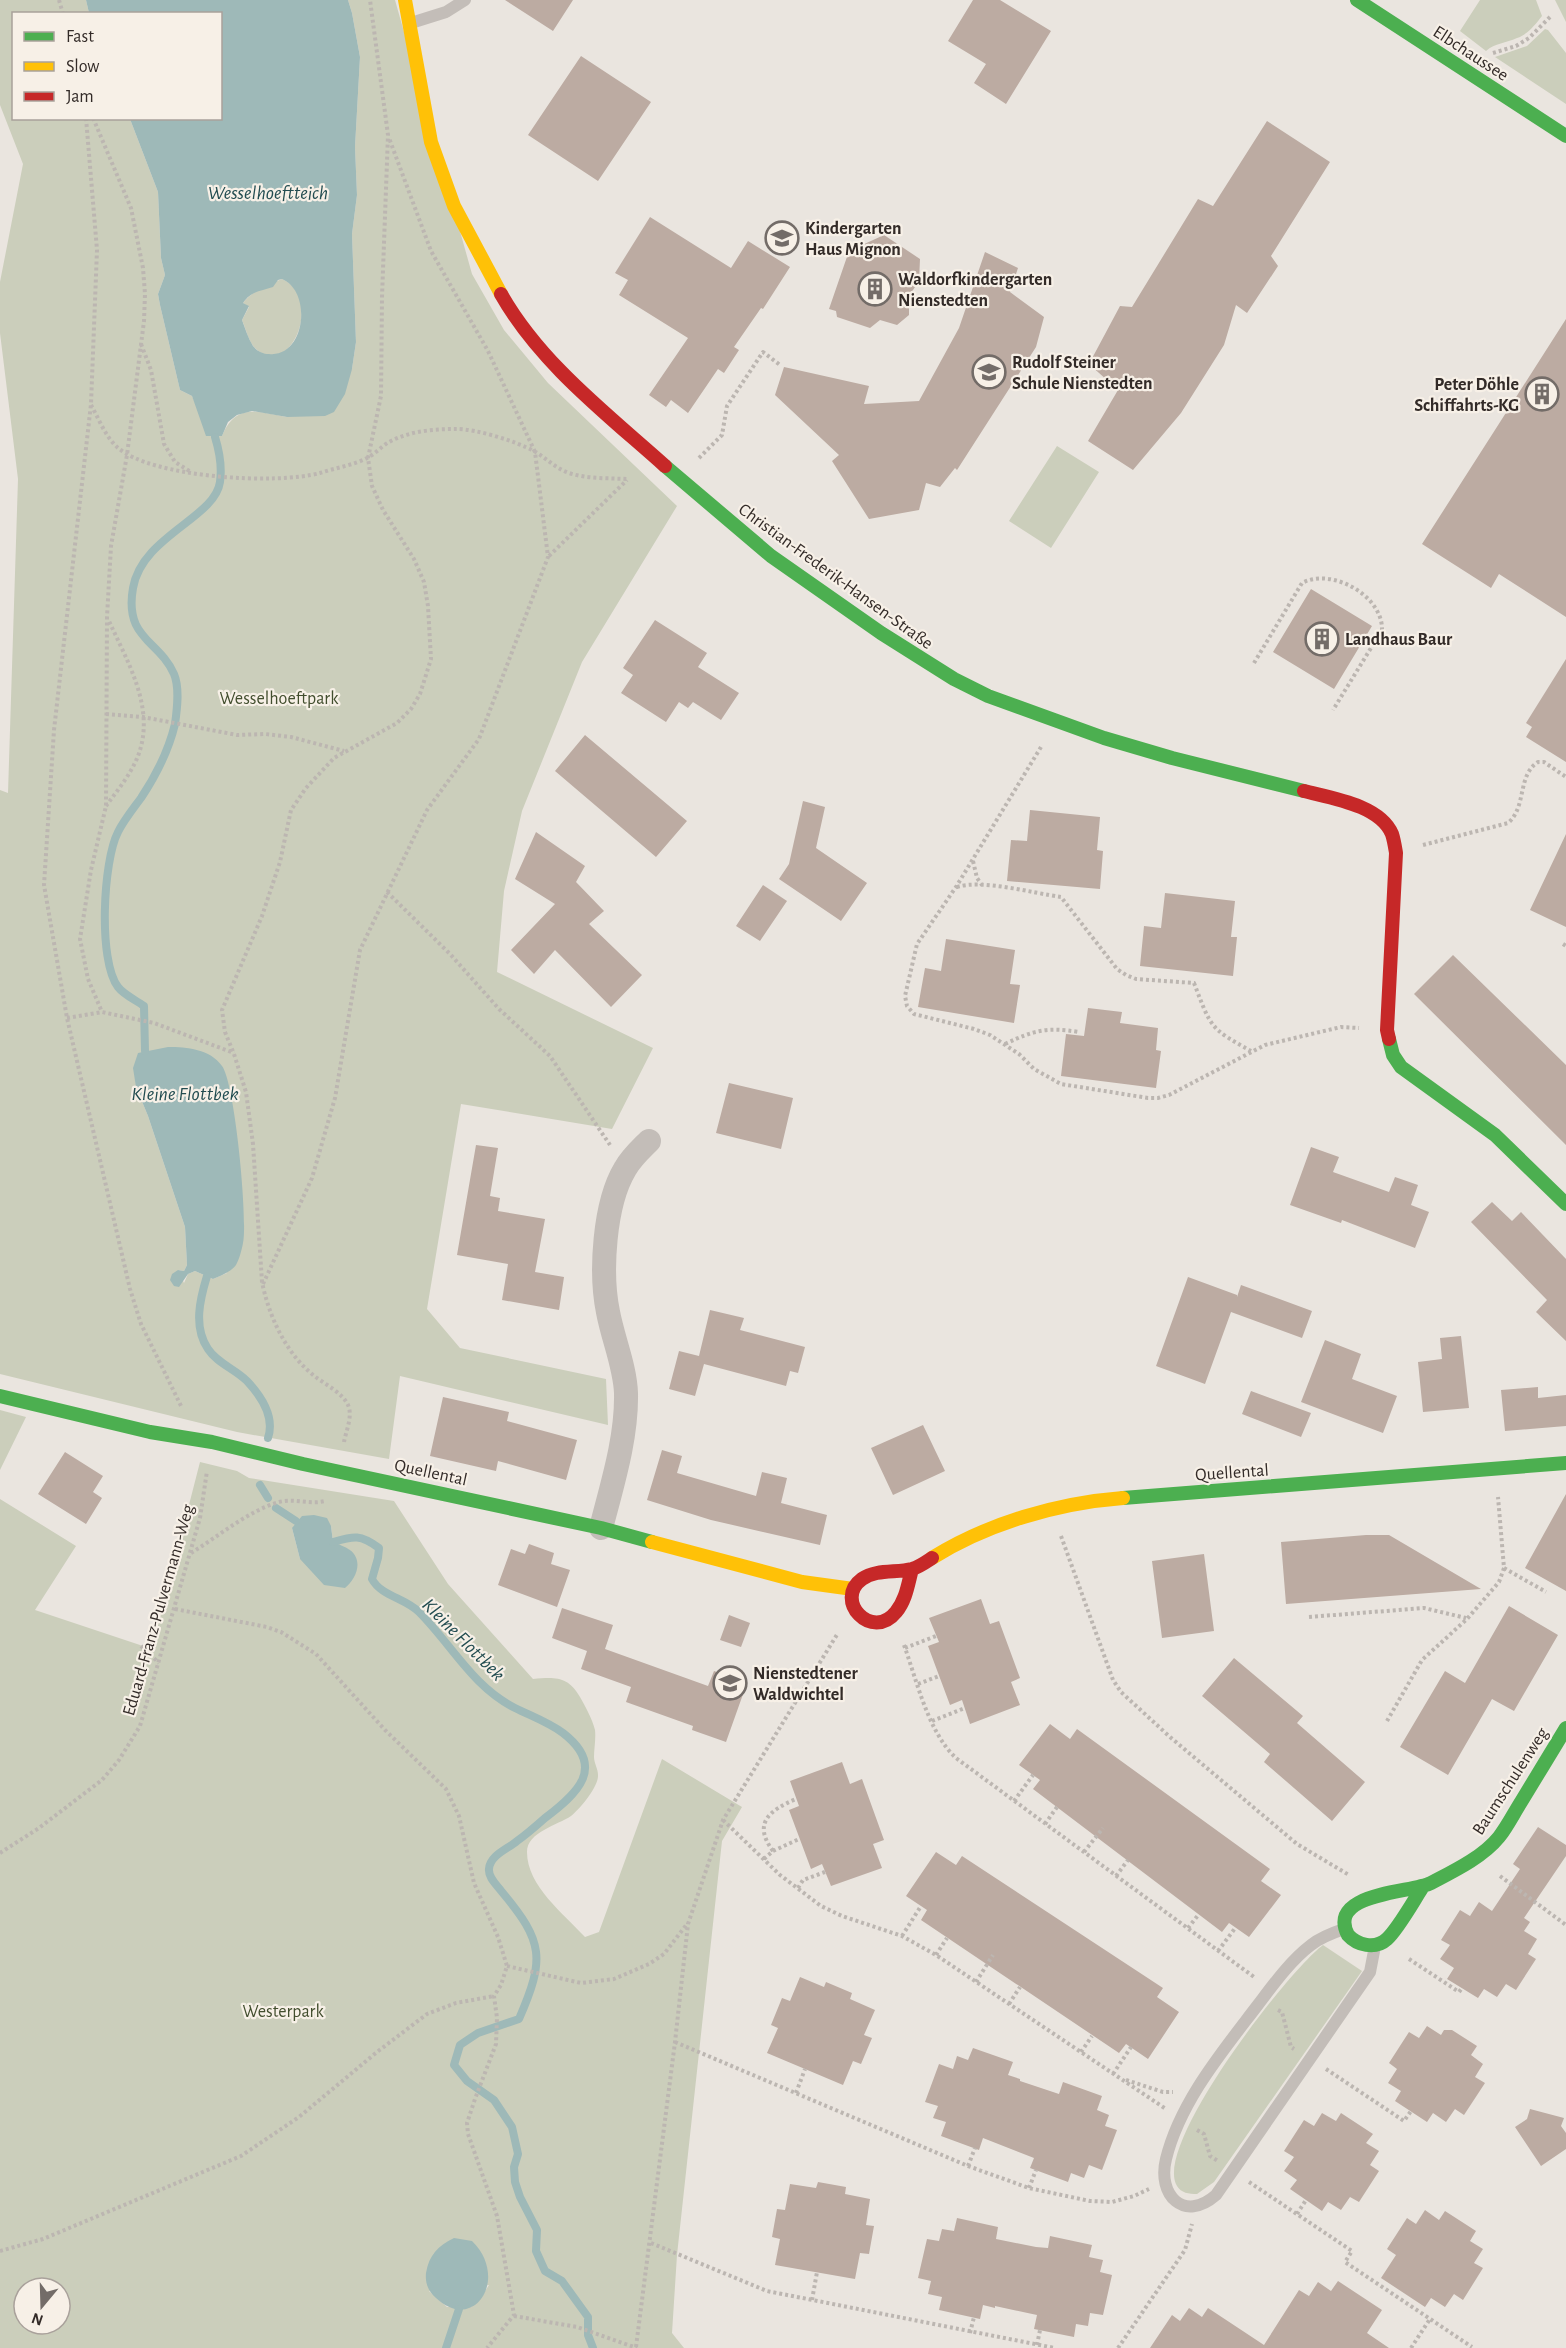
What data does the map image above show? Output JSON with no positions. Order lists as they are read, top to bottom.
{
  "streets": {
    "street": [
      "Elbchaussee",
      "Christian-Frederik-Hansen-Straße",
      "Quellental",
      "Baumschulenweg"
    ],
    "path": ["Eduard-Franz-Pulvermann-Weg"]
  },
  "water": ["Wesselhoeftteich", "Kleine Flottbek"],
  "parks": ["Wesselhoeftpark", "Westerpark"],
  "places": {
    "school or university": ["Kindergarten Haus Mignon", "Rudolf Steiner Schule Nienstedten", "Nienstedtener Waldwichtel"],
    "building": ["Waldorfkindergarten Nienstedten", "Peter Döhle Schiffahrts-KG", "Landhaus Baur"]
  },
  "legend": ["Fast", "Slow", "Jam"],
  "north": "bottom"
}
